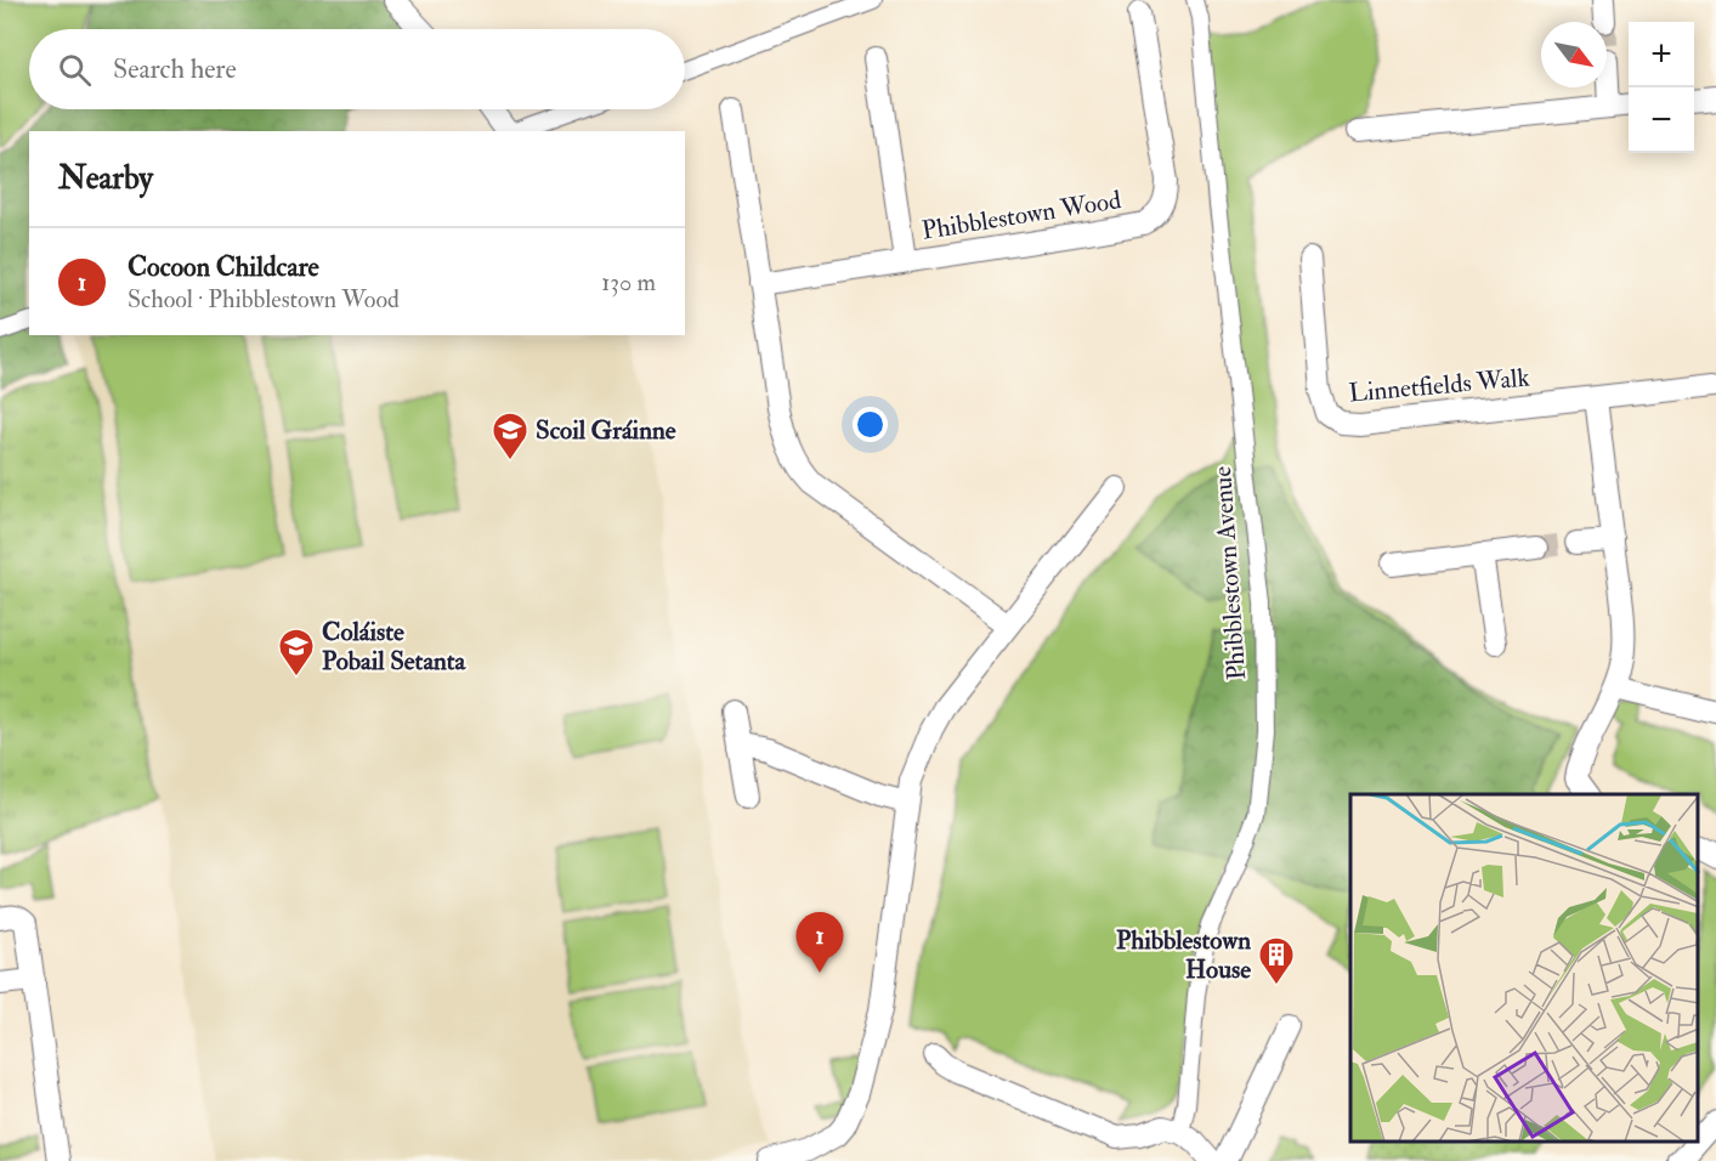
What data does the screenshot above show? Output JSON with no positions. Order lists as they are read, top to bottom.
{
  "streets": {
    "street": ["Phibblestown Wood", "Linnetfields Walk", "Phibblestown Avenue"]
  },
  "places": {
    "school or university": ["Scoil Gráinne", "Coláiste Pobail Setanta"],
    "building": ["Phibblestown House"]
  },
  "north": "bottom right",
  "page": {
    "map_buttons": ["+", "−"],
    "search": "Search here",
    "heading": "Nearby",
    "list": [
      {
        "mark": "1",
        "name": "Cocoon Childcare",
        "note": "School · Phibblestown Wood",
        "value": "130 m"
      }
    ],
    "pins": "1"
  }
}
